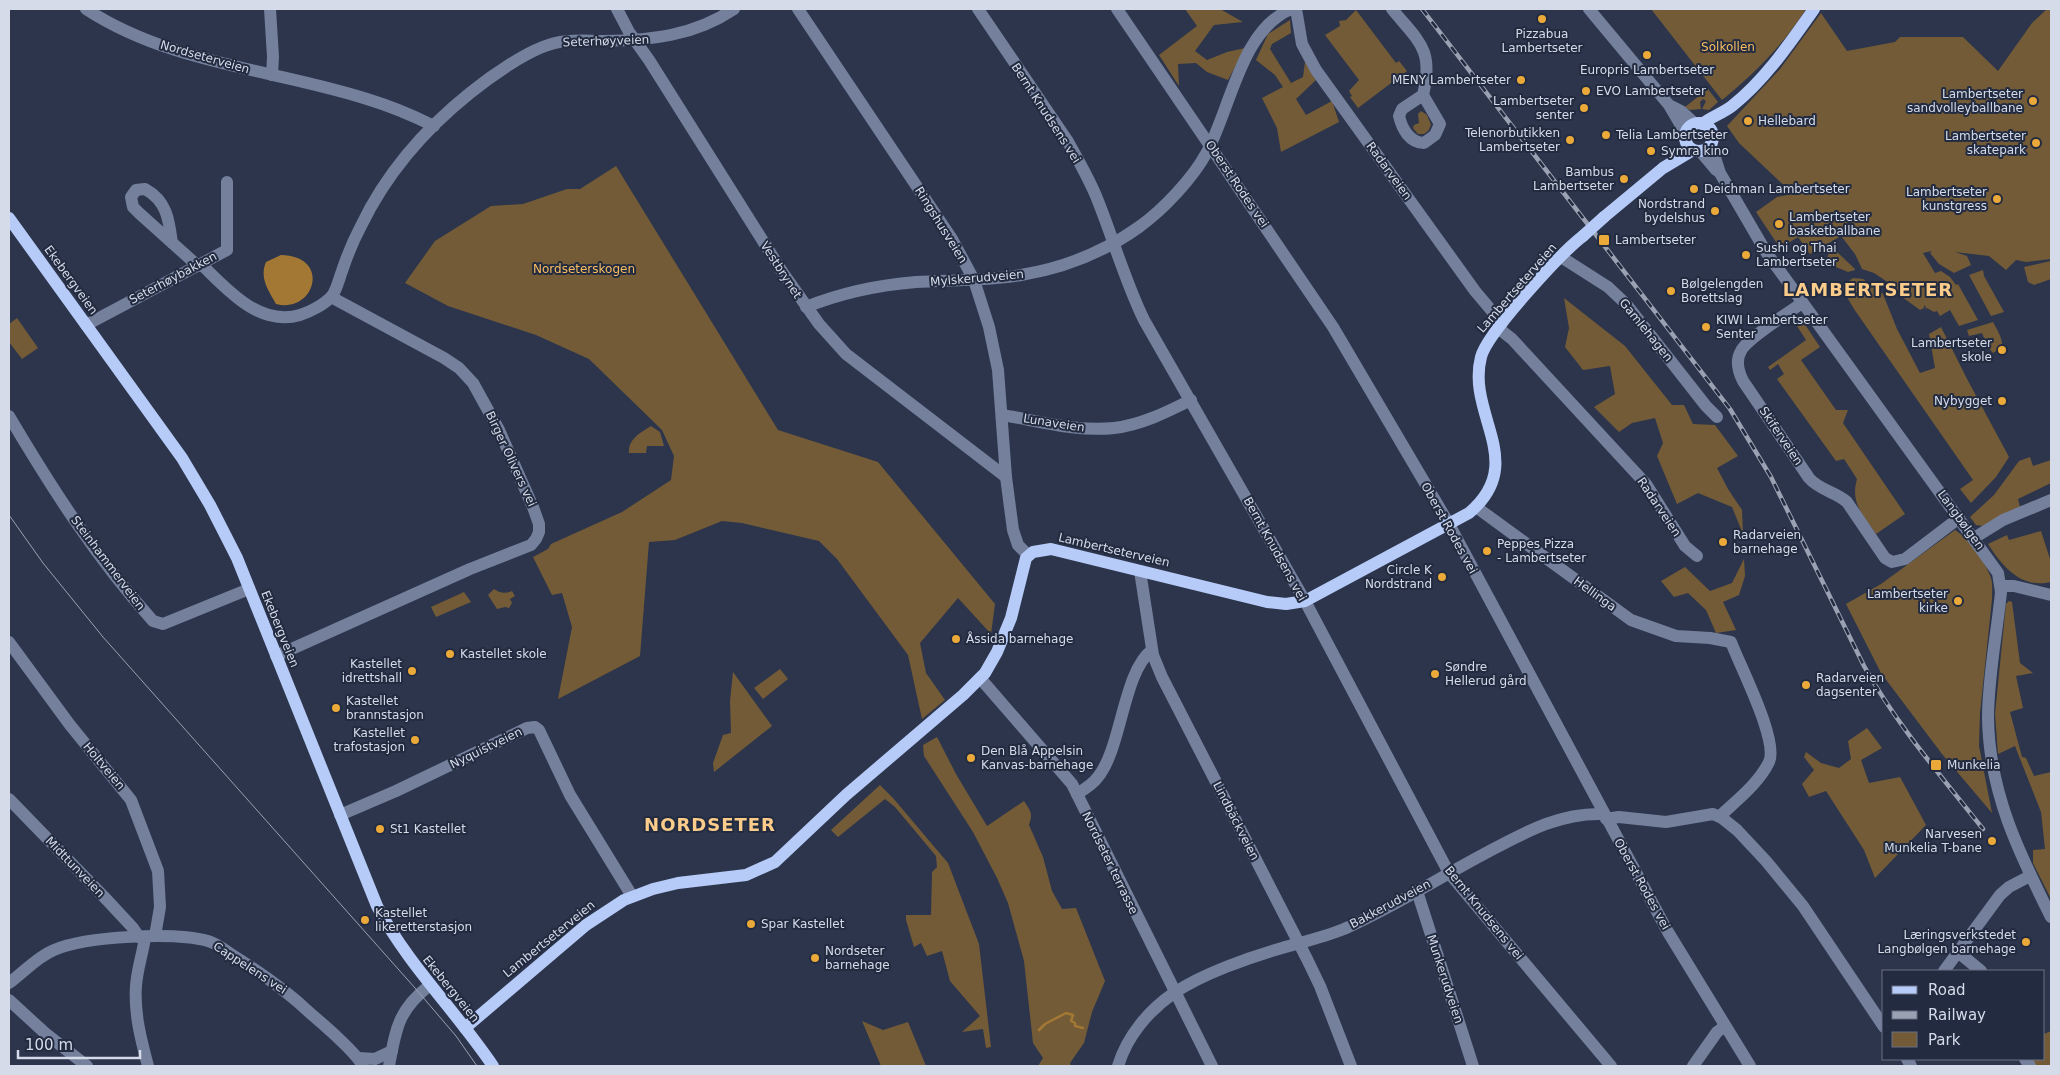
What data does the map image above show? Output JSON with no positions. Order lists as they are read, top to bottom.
{
  "streets": {
    "main road": ["Ekebergveien", "Lambertseterveien"],
    "street": [
      "Seterhøyveien",
      "Nordseterveien",
      "Bernt Knudsens vei",
      "Radarveien",
      "Oberst Rodes vei",
      "Ringshusveien",
      "Vestbrynet",
      "Seterhøybakken",
      "Mylskerudveien",
      "Gamlehagen",
      "Lunaveien",
      "Skiferveien",
      "Birger Olivers vei",
      "Langbølgen",
      "Steinhammerveien",
      "Hellinga",
      "Nyquistveien",
      "Holtveien",
      "Lindbäckveien",
      "Nordseter terrasse",
      "Midttunveien",
      "Bakkerudveien",
      "Cappelens vei",
      "Munkerudveien"
    ]
  },
  "crossings": [
    ["Seterhøyveien", "Nordseterveien"],
    ["Seterhøyveien", "Vestbrynet"],
    ["Seterhøyveien", "Birger Olivers vei"],
    ["Bernt Knudsens vei", "Mylskerudveien"],
    ["Bernt Knudsens vei", "Lambertseterveien"],
    ["Bernt Knudsens vei", "Lunaveien"],
    ["Bernt Knudsens vei", "Bakkerudveien"],
    ["Radarveien", "Lambertseterveien"],
    ["Oberst Rodes vei", "Mylskerudveien"],
    ["Oberst Rodes vei", "Lambertseterveien"],
    ["Oberst Rodes vei", "Bakkerudveien"],
    ["Ringshusveien", "Vestbrynet"],
    ["Ringshusveien", "Mylskerudveien"],
    ["Ringshusveien", "Lambertseterveien"],
    ["Ringshusveien", "Lunaveien"],
    ["Vestbrynet", "Mylskerudveien"],
    ["Seterhøybakken", "Ekebergveien"],
    ["Ekebergveien", "Lambertseterveien"],
    ["Ekebergveien", "Birger Olivers vei"],
    ["Ekebergveien", "Steinhammerveien"],
    ["Ekebergveien", "Nyquistveien"],
    ["Lambertseterveien", "Gamlehagen"],
    ["Lambertseterveien", "Langbølgen"],
    ["Lambertseterveien", "Hellinga"],
    ["Lambertseterveien", "Nyquistveien"],
    ["Lambertseterveien", "Lindbäckveien"],
    ["Lambertseterveien", "Nordseter terrasse"],
    ["Skiferveien", "Langbølgen"],
    ["Hellinga", "Bakkerudveien"],
    ["Holtveien", "Midttunveien"],
    ["Holtveien", "Cappelens vei"],
    ["Lindbäckveien", "Bakkerudveien"],
    ["Nordseter terrasse", "Bakkerudveien"],
    ["Midttunveien", "Cappelens vei"],
    ["Bakkerudveien", "Munkerudveien"]
  ],
  "districts": ["LAMBERTSETER", "NORDSETER"],
  "parks": ["Solkollen", "Nordseterskogen"],
  "places": {
    "other": [
      "Pizzabua Lambertseter",
      "Europris Lambertseter",
      "MENY Lambertseter",
      "EVO Lambertseter",
      "Lambertseter sandvolleyballbane",
      "Lambertseter senter",
      "Hellebard",
      "Telia Lambertseter",
      "Telenorbutikken Lambertseter",
      "Lambertseter skatepark",
      "Symra kino",
      "Bambus Lambertseter",
      "Deichman Lambertseter",
      "Lambertseter kunstgress",
      "Nordstrand bydelshus",
      "Lambertseter basketballbane",
      "Sushi og Thai Lambertseter",
      "Bølgelengden Borettslag",
      "KIWI Lambertseter Senter",
      "Lambertseter skole",
      "Nybygget",
      "Radarveien barnehage",
      "Peppes Pizza - Lambertseter",
      "Circle K Nordstrand",
      "Lambertseter kirke",
      "Åssida barnehage",
      "Kastellet skole",
      "Kastellet idrettshall",
      "Søndre Hellerud gård",
      "Radarveien dagsenter",
      "Kastellet brannstasjon",
      "Kastellet trafostasjon",
      "Den Blå Appelsin Kanvas-barnehage",
      "St1 Kastellet",
      "Narvesen Munkelia T-bane",
      "Kastellet likeretterstasjon",
      "Spar Kastellet",
      "Læringsverkstedet Langbølgen barnehage",
      "Nordseter barnehage"
    ],
    "transit": ["Lambertseter", "Munkelia"]
  },
  "legend": ["Road", "Railway", "Park"],
  "scale_bar": "100 m"
}
